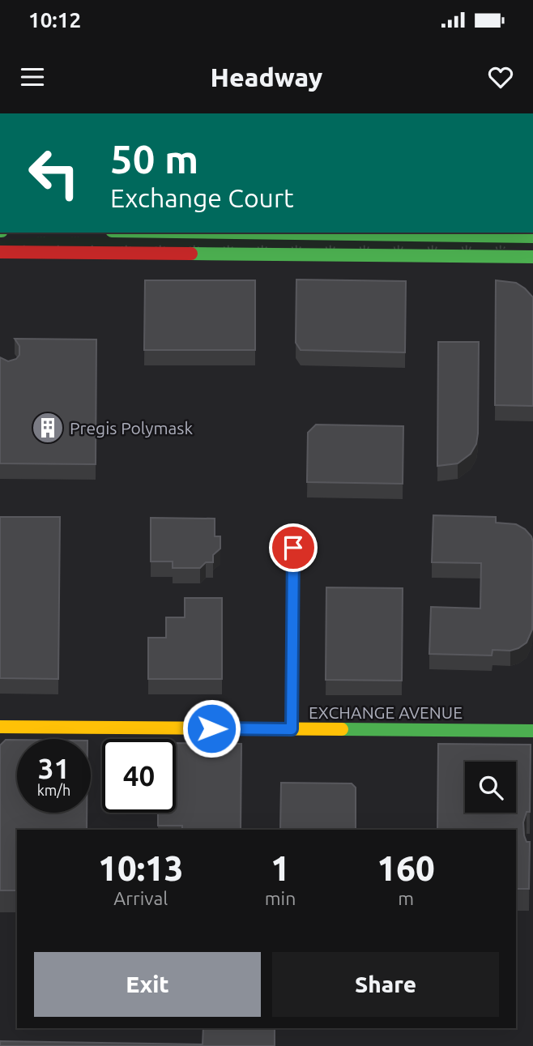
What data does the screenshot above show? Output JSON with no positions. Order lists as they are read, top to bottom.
{
  "streets": {
    "street": ["EXCHANGE AVENUE"]
  },
  "places": {
    "building": ["Pregis Polymask"]
  },
  "page": {
    "status": "10:12",
    "header": "Headway",
    "turn": ["50 m", "Exchange Court"],
    "speed": "31 km/h",
    "limit": "40",
    "eta": [
      "10:13",
      "Arrival",
      "1",
      "min",
      "160",
      "m"
    ],
    "buttons": ["Exit", "Share"]
  }
}
